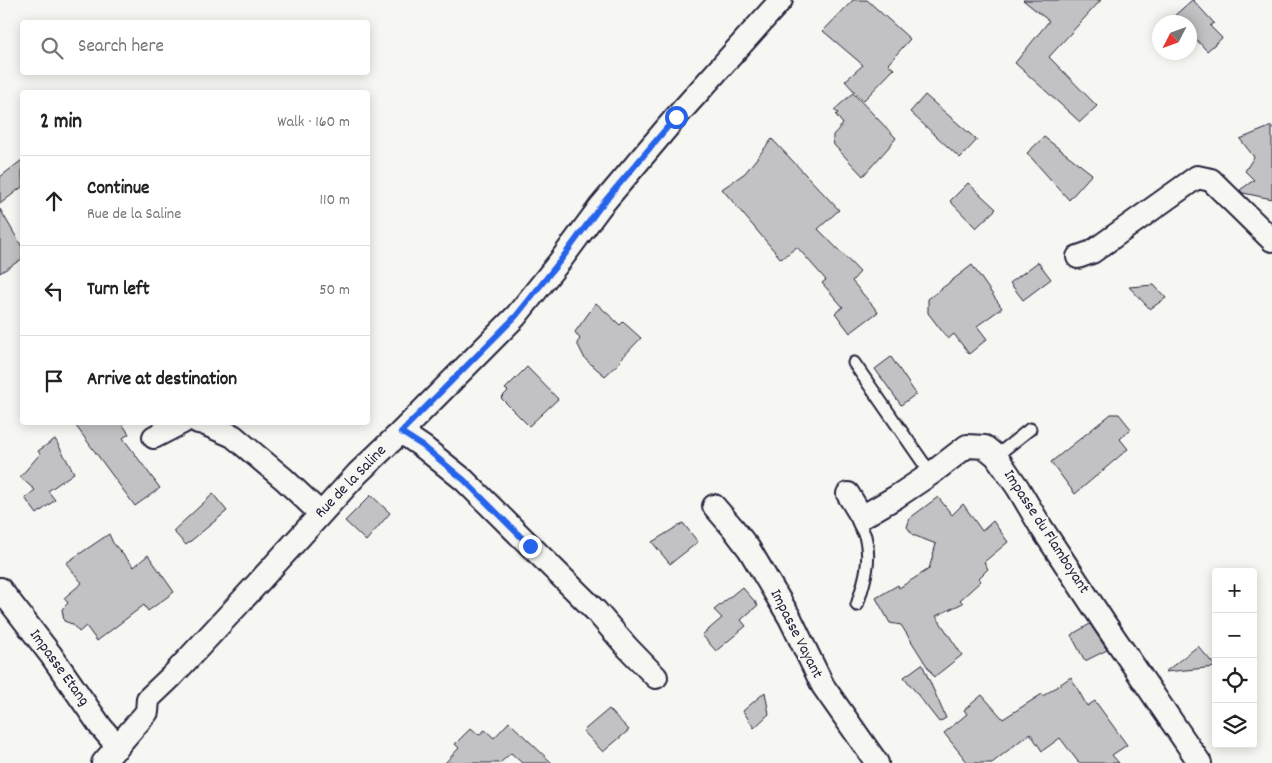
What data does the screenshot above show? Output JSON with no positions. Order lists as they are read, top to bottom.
{
  "streets": {
    "street": [
      "Rue de la Saline",
      "Impasse du Flamboyant",
      "Impasse Vayant",
      "Impasse Etang"
    ]
  },
  "crossings": [
    ["Rue de la Saline", "Impasse Etang"]
  ],
  "north": "bottom left",
  "page": {
    "search": "Search here",
    "heading": ["2 min", "Walk · 160 m"],
    "list": [
      ["Continue", "Rue de la Saline", "110 m"],
      ["Turn left", "50 m"],
      "Arrive at destination"
    ],
    "map_buttons": ["+", "−"]
  }
}
